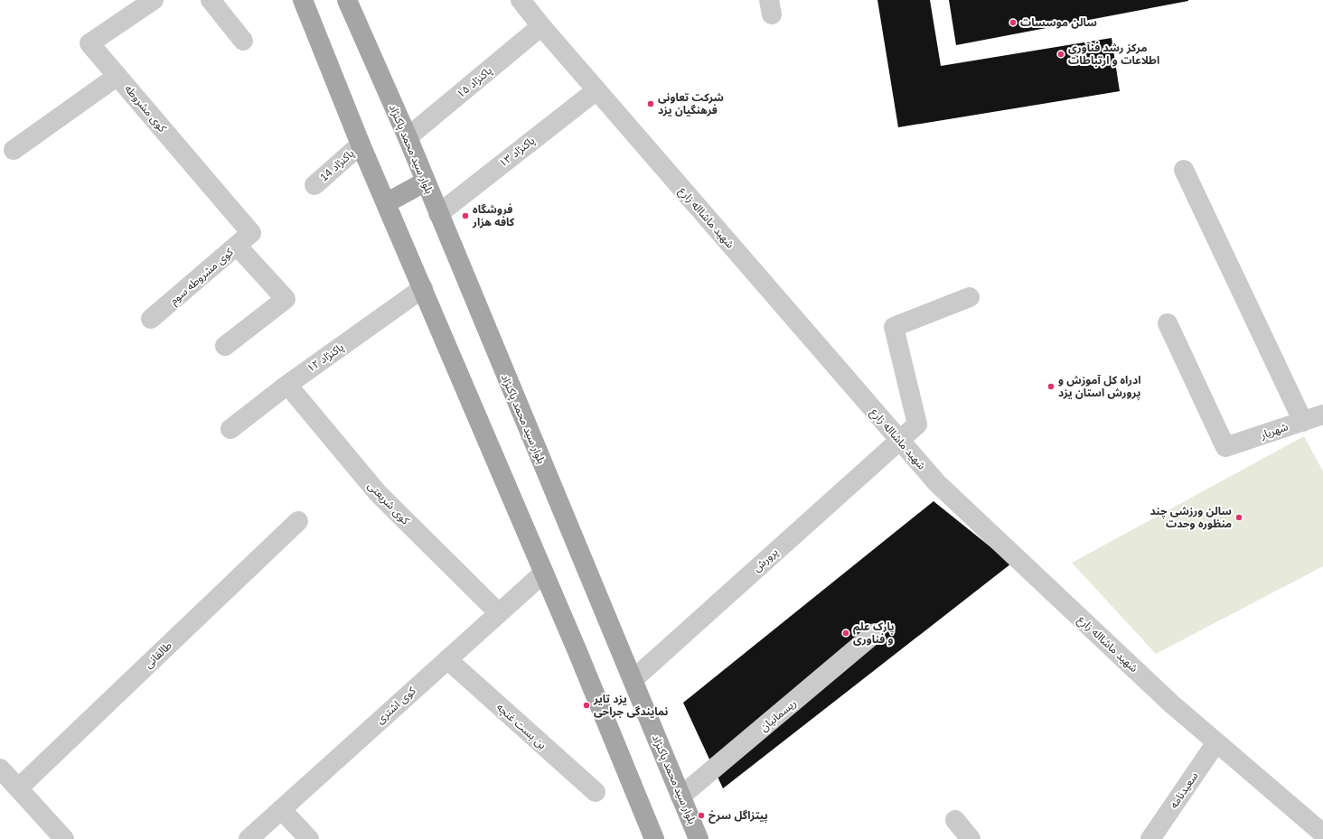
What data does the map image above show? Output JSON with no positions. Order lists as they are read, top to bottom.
{
  "streets": {
    "main road": ["بلوار سید محمد پاکنژاد"],
    "street": [
      "پاکنژاد ۱۵",
      "کوی مشروطه",
      "پاکنژاد ۱۳",
      "پاکنژاد 14",
      "شهید ماشااله زارع",
      "کوی مشروطه سوم",
      "پاکنژاد ۱۲",
      "شهریار",
      "کوی شریعتی",
      "پرورش",
      "طالقانی",
      "کوی اشتری",
      "ریسمانیان",
      "بن بست غنچه",
      "سعیدنامه"
    ]
  },
  "crossings": [
    ["پاکنژاد ۱۵", "بلوار سید محمد پاکنژاد"],
    ["پاکنژاد ۱۵", "شهید ماشااله زارع"],
    ["کوی مشروطه", "کوی مشروطه سوم"],
    ["بلوار سید محمد پاکنژاد", "پاکنژاد ۱۳"],
    ["بلوار سید محمد پاکنژاد", "پرورش"],
    ["بلوار سید محمد پاکنژاد", "ریسمانیان"],
    ["پاکنژاد ۱۳", "شهید ماشااله زارع"],
    ["شهید ماشااله زارع", "پرورش"],
    ["شهید ماشااله زارع", "سعیدنامه"],
    ["پاکنژاد ۱۲", "کوی شریعتی"],
    ["کوی شریعتی", "کوی اشتری"],
    ["کوی اشتری", "بن بست غنچه"]
  ],
  "places": [
    "سالن موسسات",
    "مرکز رشد فنآوری اطلاعات و ارتباطات",
    "شرکت تعاونی فرهنگیان یزد",
    "فروشگاه کافه هزار",
    "ادراه کل آموزش و پرورش استان یزد",
    "سالن ورزشی چند منظوره وحدت",
    "پارک علم و فناوری",
    "یزد تایر نمایندگی جراحی",
    "پیتزاگل سرخ"
  ]
}
